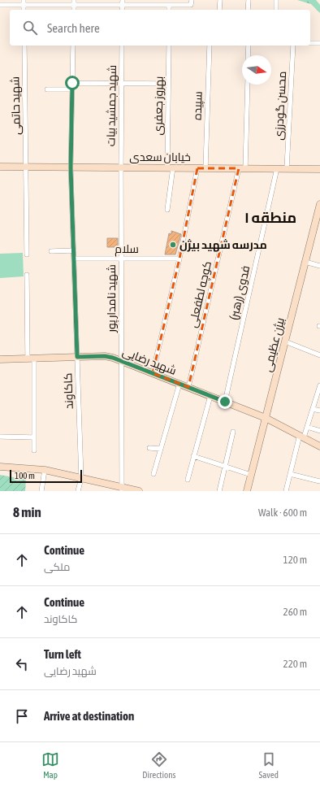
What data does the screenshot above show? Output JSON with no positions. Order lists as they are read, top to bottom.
{
  "streets": {
    "main road": ["خیابان سعدی", "بیژن عظیمی", "شهید رضایی"],
    "street": [
      "شهید حاتمی",
      "شهید جمشید بیات",
      "بهروز جعفری",
      "سپیده",
      "محسن گودرزی",
      "سلام",
      "فدوی (رهبر)",
      "کوچه لطفعلی",
      "شهید نامدار پور",
      "کاکاوند"
    ]
  },
  "crossings": [
    ["شهید حاتمی", "خیابان سعدی"],
    ["شهید جمشید بیات", "خیابان سعدی"],
    ["شهید جمشید بیات", "شهید نامدار پور"],
    ["بهروز جعفری", "خیابان سعدی"],
    ["سپیده", "خیابان سعدی"],
    ["محسن گودرزی", "خیابان سعدی"],
    ["خیابان سعدی", "فدوی (رهبر)"],
    ["خیابان سعدی", "کوچه لطفعلی"],
    ["خیابان سعدی", "شهید نامدار پور"],
    ["خیابان سعدی", "کاکاوند"],
    ["سلام", "شهید نامدار پور"],
    ["سلام", "کاکاوند"],
    ["فدوی (رهبر)", "شهید رضایی"],
    ["کوچه لطفعلی", "شهید رضایی"],
    ["شهید نامدار پور", "شهید رضایی"],
    ["بیژن عظیمی", "شهید رضایی"],
    ["شهید رضایی", "کاکاوند"]
  ],
  "districts": ["منطقه ۱"],
  "places": ["مدرسه شهید بیژن"],
  "scale_bar": "100 m",
  "north": "right",
  "page": {
    "search": "Search here",
    "scale": "100 m",
    "heading": ["8 min", "Walk · 600 m"],
    "list": [
      ["Continue", "ملکی", "120 m"],
      ["Continue", "کاکاوند", "260 m"],
      ["Turn left", "شهید رضایی", "220 m"],
      "Arrive at destination"
    ],
    "nav": ["Map", "Directions", "Saved"]
  }
}
